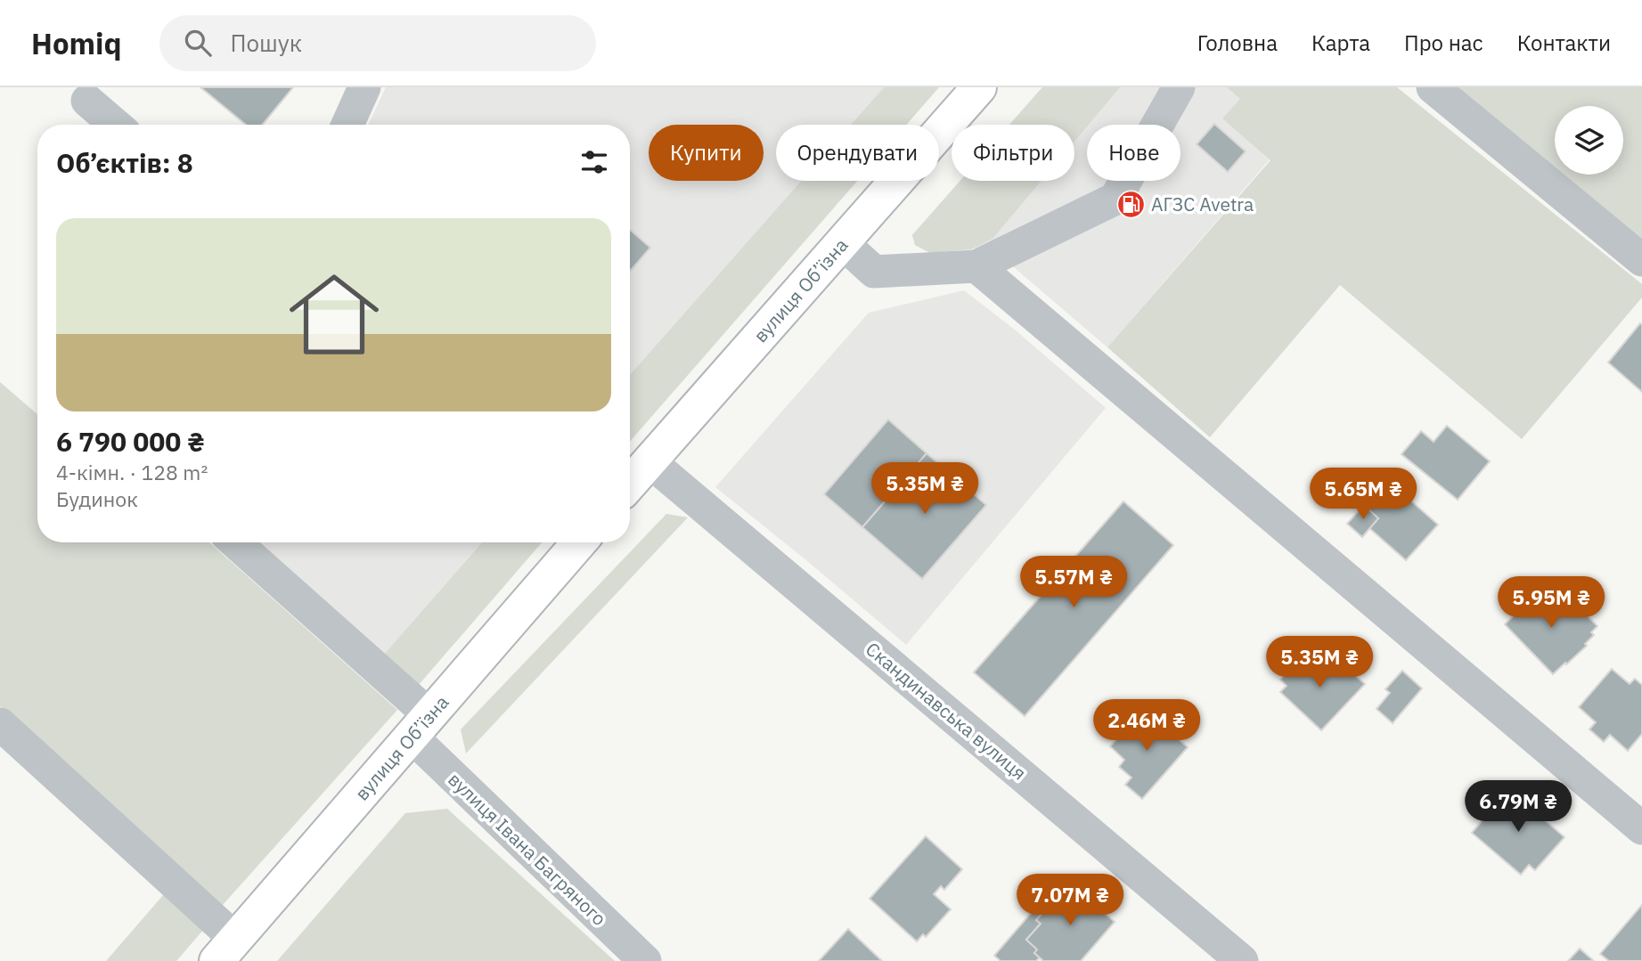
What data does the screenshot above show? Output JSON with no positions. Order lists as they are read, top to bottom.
{
  "streets": {
    "highway": ["вулиця Об’їзна"],
    "street": ["Скандинавська вулиця", "вулиця Івана Багряного"]
  },
  "crossings": [
    ["вулиця Об’їзна", "Скандинавська вулиця"],
    ["вулиця Об’їзна", "вулиця Івана Багряного"]
  ],
  "places": {
    "fuel station": ["АГЗС Avetra"]
  },
  "page": {
    "header": "Homiq",
    "search": "Пошук",
    "nav": [
      "Головна",
      "Карта",
      "Про нас",
      "Контакти"
    ],
    "chip": [
      "Купити",
      "Орендувати",
      "Фільтри",
      "Нове"
    ],
    "heading": "Об’єктів: 8",
    "list": [
      {
        "name": "6 790 000 ₴",
        "note": "4-кімн. · 128 m² · Будинок"
      }
    ],
    "price": [
      "5.35M ₴",
      "5.65M ₴",
      "5.57M ₴",
      "5.95M ₴",
      "5.35M ₴",
      "2.46M ₴",
      "6.79M ₴",
      "7.07M ₴"
    ]
  }
}
